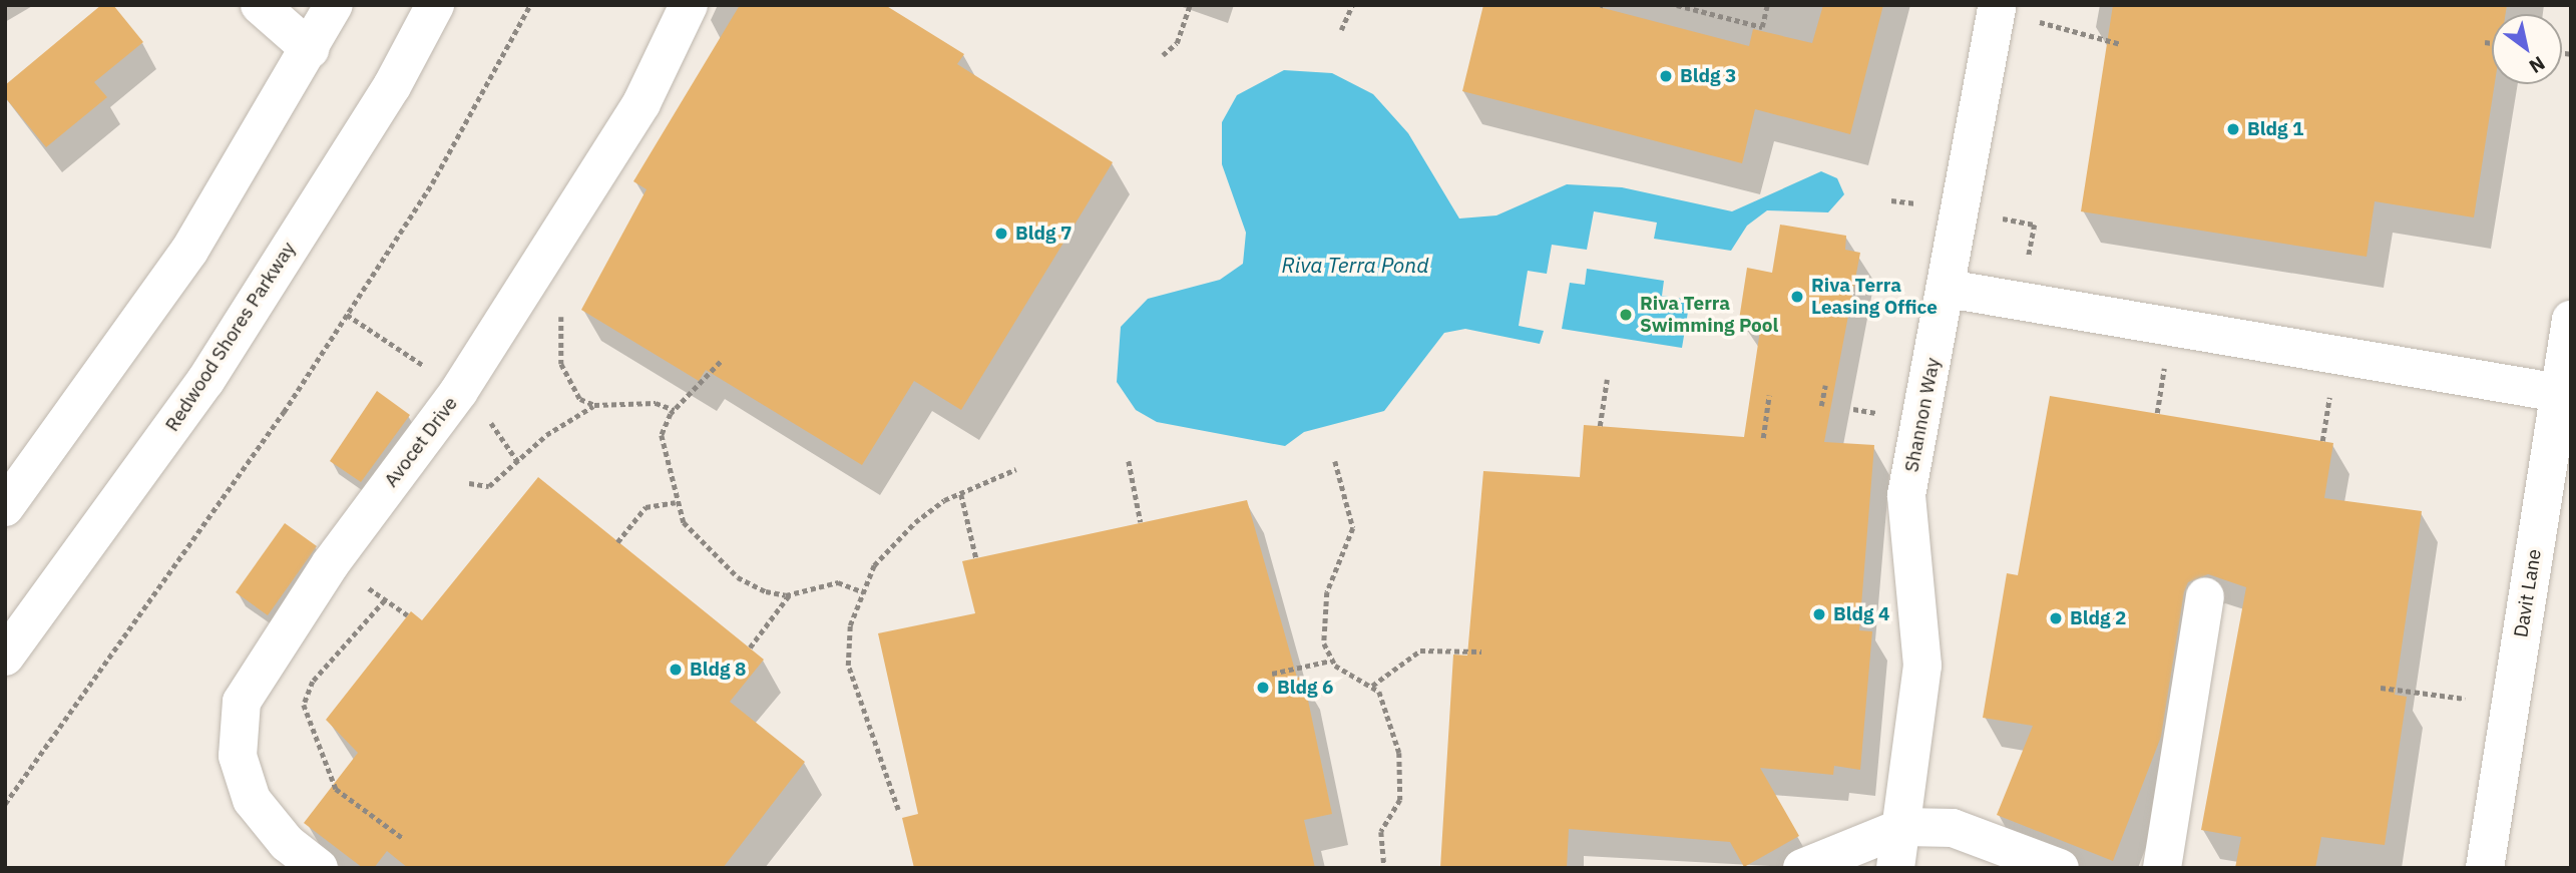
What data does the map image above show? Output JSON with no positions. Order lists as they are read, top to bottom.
{
  "streets": {
    "street": [
      "Redwood Shores Parkway",
      "Shannon Way",
      "Avocet Drive",
      "Davit Lane"
    ]
  },
  "water": ["Riva Terra Pond"],
  "places": [
    "Bldg 3",
    "Bldg 1",
    "Bldg 7",
    "Riva Terra Leasing Office",
    "Riva Terra Swimming Pool",
    "Bldg 4",
    "Bldg 2",
    "Bldg 8",
    "Bldg 6"
  ],
  "north": "bottom right"
}
